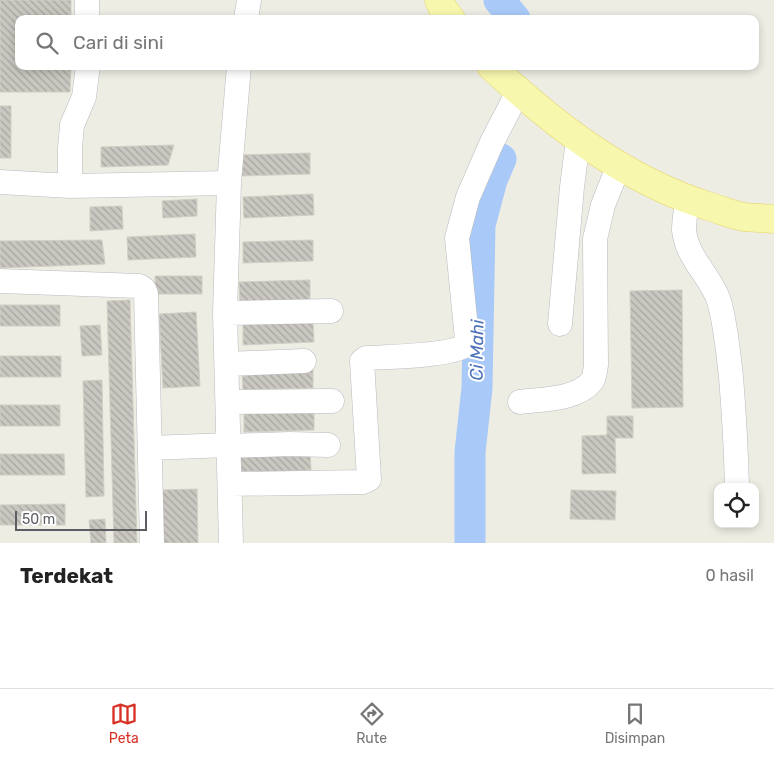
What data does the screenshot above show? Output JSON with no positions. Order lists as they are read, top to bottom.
{
  "water": ["Ci Mahi"],
  "scale_bar": "50 m",
  "page": {
    "search": "Cari di sini",
    "scale": "50 m",
    "heading": ["Terdekat", "0 hasil"],
    "nav": ["Peta", "Rute", "Disimpan"]
  }
}
